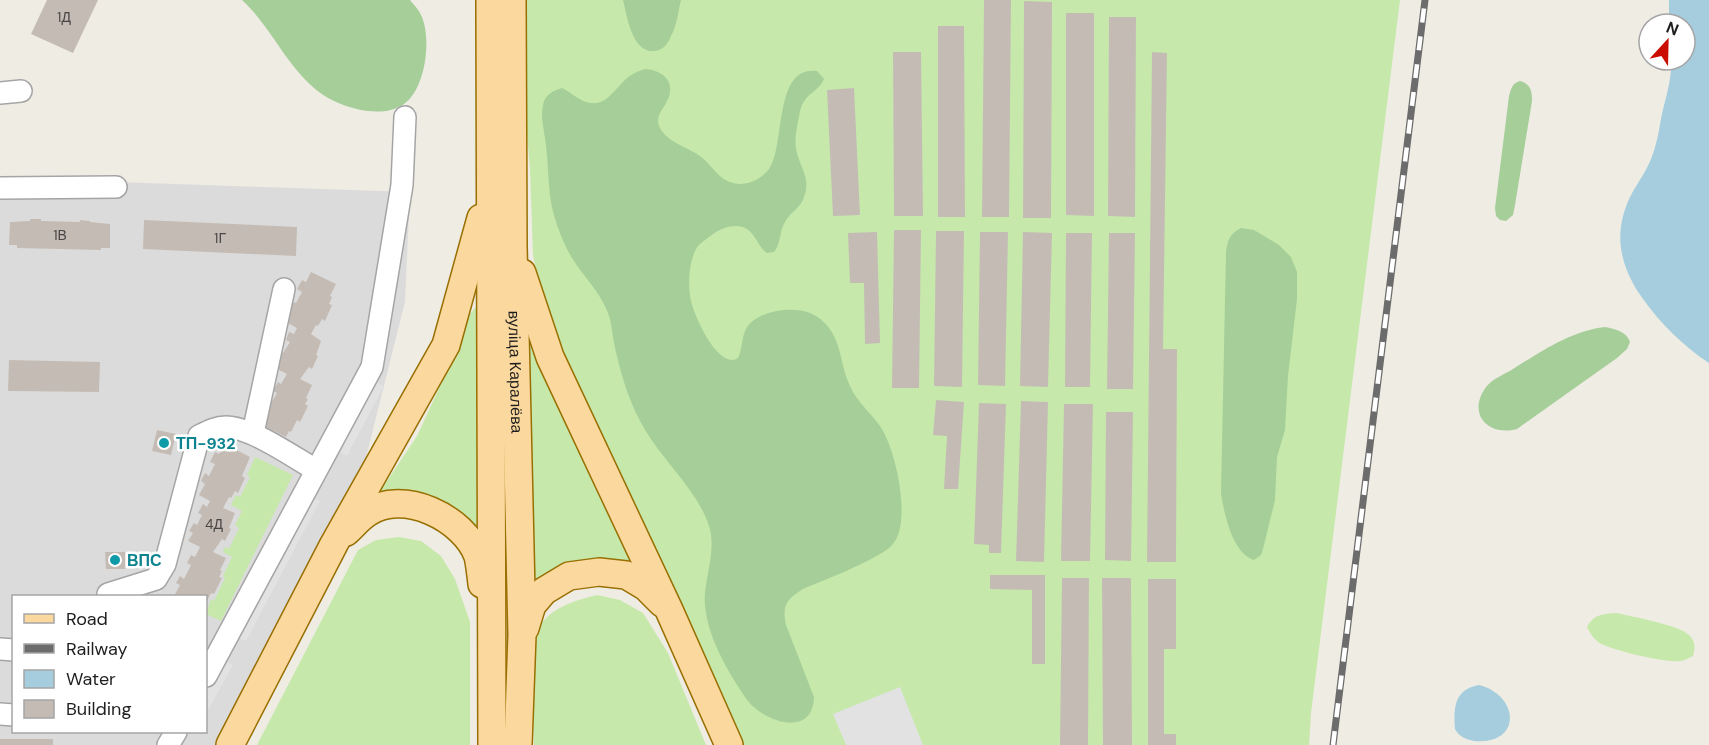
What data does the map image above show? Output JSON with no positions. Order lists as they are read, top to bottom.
{
  "streets": {
    "main road": ["вуліца Каралёва"]
  },
  "places": ["ТП-932", "ВПС"],
  "house_numbers": [
    "1Д",
    "1В",
    "1Г",
    "4Д"
  ],
  "legend": [
    "Road",
    "Railway",
    "Water",
    "Building"
  ],
  "north": "top"
}
